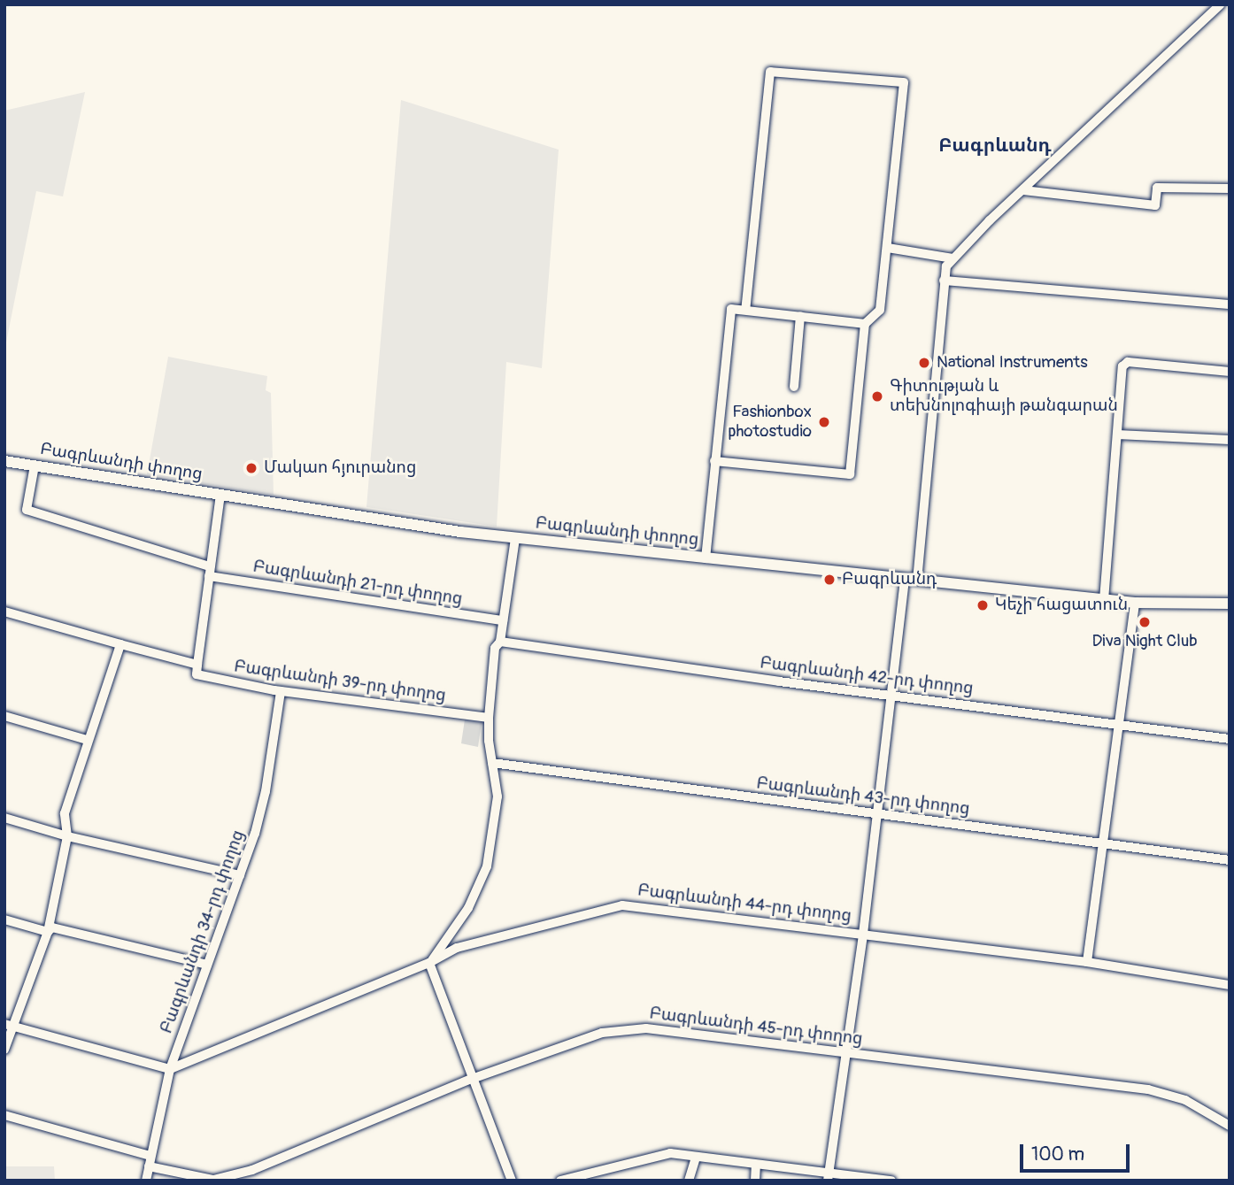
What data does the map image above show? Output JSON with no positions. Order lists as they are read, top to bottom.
{
  "streets": {
    "main road": ["Բագրևանդի փողոց"],
    "street": [
      "Բագրևանդի 21-րդ փողոց",
      "Բագրևանդի 42-րդ փողոց",
      "Բագրևանդի 39-րդ փողոց",
      "Բագրևանդի 43-րդ փողոց",
      "Բագրևանդի 44-րդ փողոց",
      "Բագրևանդի 34-րդ փողոց",
      "Բագրևանդի 45-րդ փողոց"
    ]
  },
  "crossings": [
    ["Բագրևանդի փողոց", "Բագրևանդի 21-րդ փողոց"],
    ["Բագրևանդի 39-րդ փողոց", "Բագրևանդի 34-րդ փողոց"],
    ["Բագրևանդի 44-րդ փողոց", "Բագրևանդի 34-րդ փողոց"],
    ["Բագրևանդի 34-րդ փողոց", "Բագրևանդի 45-րդ փողոց"]
  ],
  "districts": ["Բագրևանդ"],
  "places": [
    "National Instruments",
    "Գիտության և տեխնոլոգիայի թանգարան",
    "Fashionbox photostudio",
    "Մակաո հյուրանոց",
    "Բագրևանդ",
    "Կեչի հացատուն",
    "Diva Night Club"
  ],
  "scale_bar": "100 m"
}
